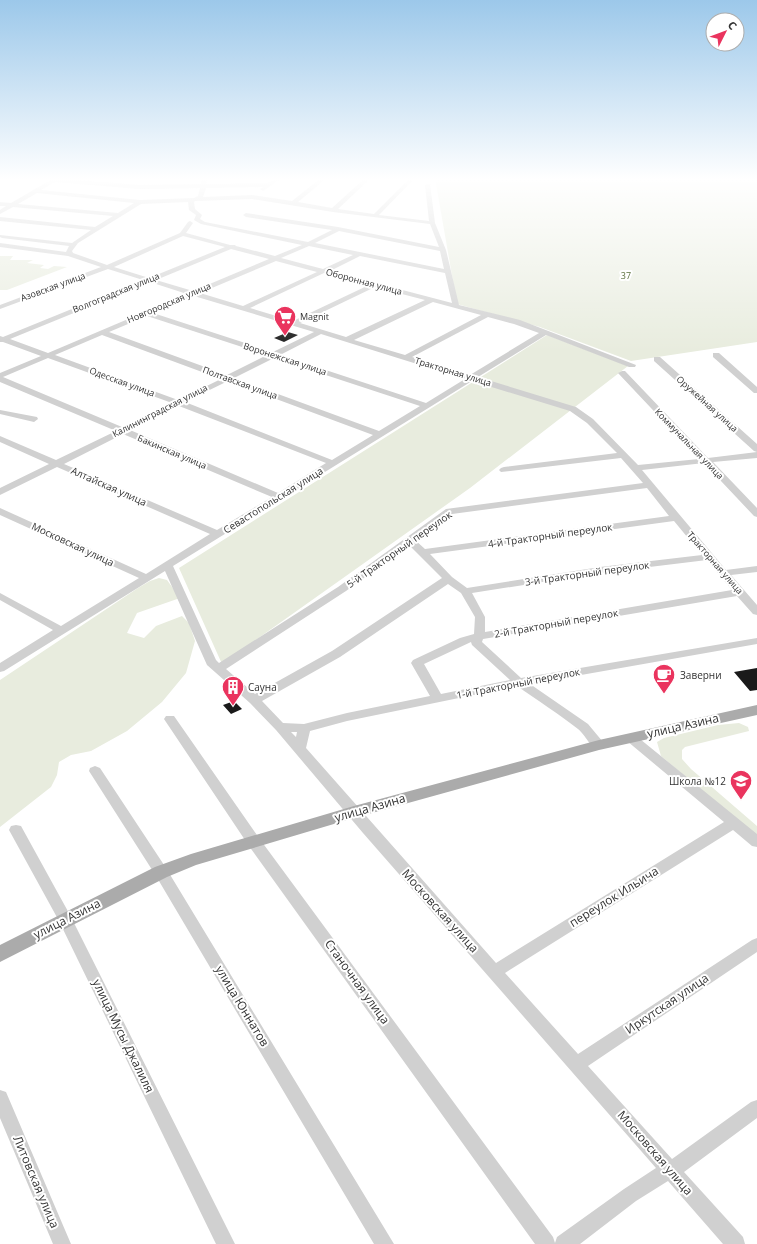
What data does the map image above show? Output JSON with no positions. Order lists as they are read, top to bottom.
{
  "streets": {
    "main road": ["улица Азина"],
    "street": [
      "Оборонная улица",
      "Азовская улица",
      "Волгоградская улица",
      "Новгородская улица",
      "Воронежская улица",
      "Тракторная улица",
      "Одесская улица",
      "Полтавская улица",
      "Оружейная улица",
      "Калининградская улица",
      "Коммунальная улица",
      "Бакинская улица",
      "Алтайская улица",
      "Севастопольская улица",
      "4-й Тракторный переулок",
      "Московская улица",
      "5-й Тракторный переулок",
      "3-й Тракторный переулок",
      "2-й Тракторный переулок",
      "1-й Тракторный переулок",
      "переулок Ильича",
      "Станочная улица",
      "Иркутская улица",
      "улица Юннатов",
      "улица Мусы Джалиля",
      "Литовская улица"
    ]
  },
  "crossings": [
    ["Оборонная улица", "Волгоградская улица"],
    ["Оборонная улица", "Новгородская улица"],
    ["Оборонная улица", "Севастопольская улица"],
    ["Азовская улица", "Тракторная улица"],
    ["Волгоградская улица", "Тракторная улица"],
    ["Волгоградская улица", "Одесская улица"],
    ["Новгородская улица", "Воронежская улица"],
    ["Новгородская улица", "Тракторная улица"],
    ["Новгородская улица", "Одесская улица"],
    ["Новгородская улица", "Полтавская улица"],
    ["Воронежская улица", "Калининградская улица"],
    ["Воронежская улица", "Севастопольская улица"],
    ["Тракторная улица", "Калининградская улица"],
    ["Тракторная улица", "Севастопольская улица"],
    ["Тракторная улица", "4-й Тракторный переулок"],
    ["Тракторная улица", "5-й Тракторный переулок"],
    ["Тракторная улица", "3-й Тракторный переулок"],
    ["Тракторная улица", "2-й Тракторный переулок"],
    ["Одесская улица", "Калининградская улица"],
    ["Одесская улица", "Севастопольская улица"],
    ["Полтавская улица", "Калининградская улица"],
    ["Полтавская улица", "Севастопольская улица"],
    ["Калининградская улица", "Бакинская улица"],
    ["Калининградская улица", "Алтайская улица"],
    ["Бакинская улица", "Севастопольская улица"],
    ["Алтайская улица", "Севастопольская улица"],
    ["Севастопольская улица", "Московская улица"],
    ["Московская улица", "5-й Тракторный переулок"],
    ["Московская улица", "1-й Тракторный переулок"],
    ["Московская улица", "улица Азина"],
    ["Московская улица", "переулок Ильича"],
    ["Московская улица", "Иркутская улица"],
    ["2-й Тракторный переулок", "1-й Тракторный переулок"],
    ["улица Азина", "Станочная улица"],
    ["улица Азина", "улица Юннатов"],
    ["улица Азина", "улица Мусы Джалиля"]
  ],
  "parks": ["37"],
  "places": {
    "supermarket": ["Magnit"],
    "cafe": ["Заверни"],
    "building": ["Сауна"],
    "school or university": ["Школа №12"]
  },
  "north": "top right"
}
